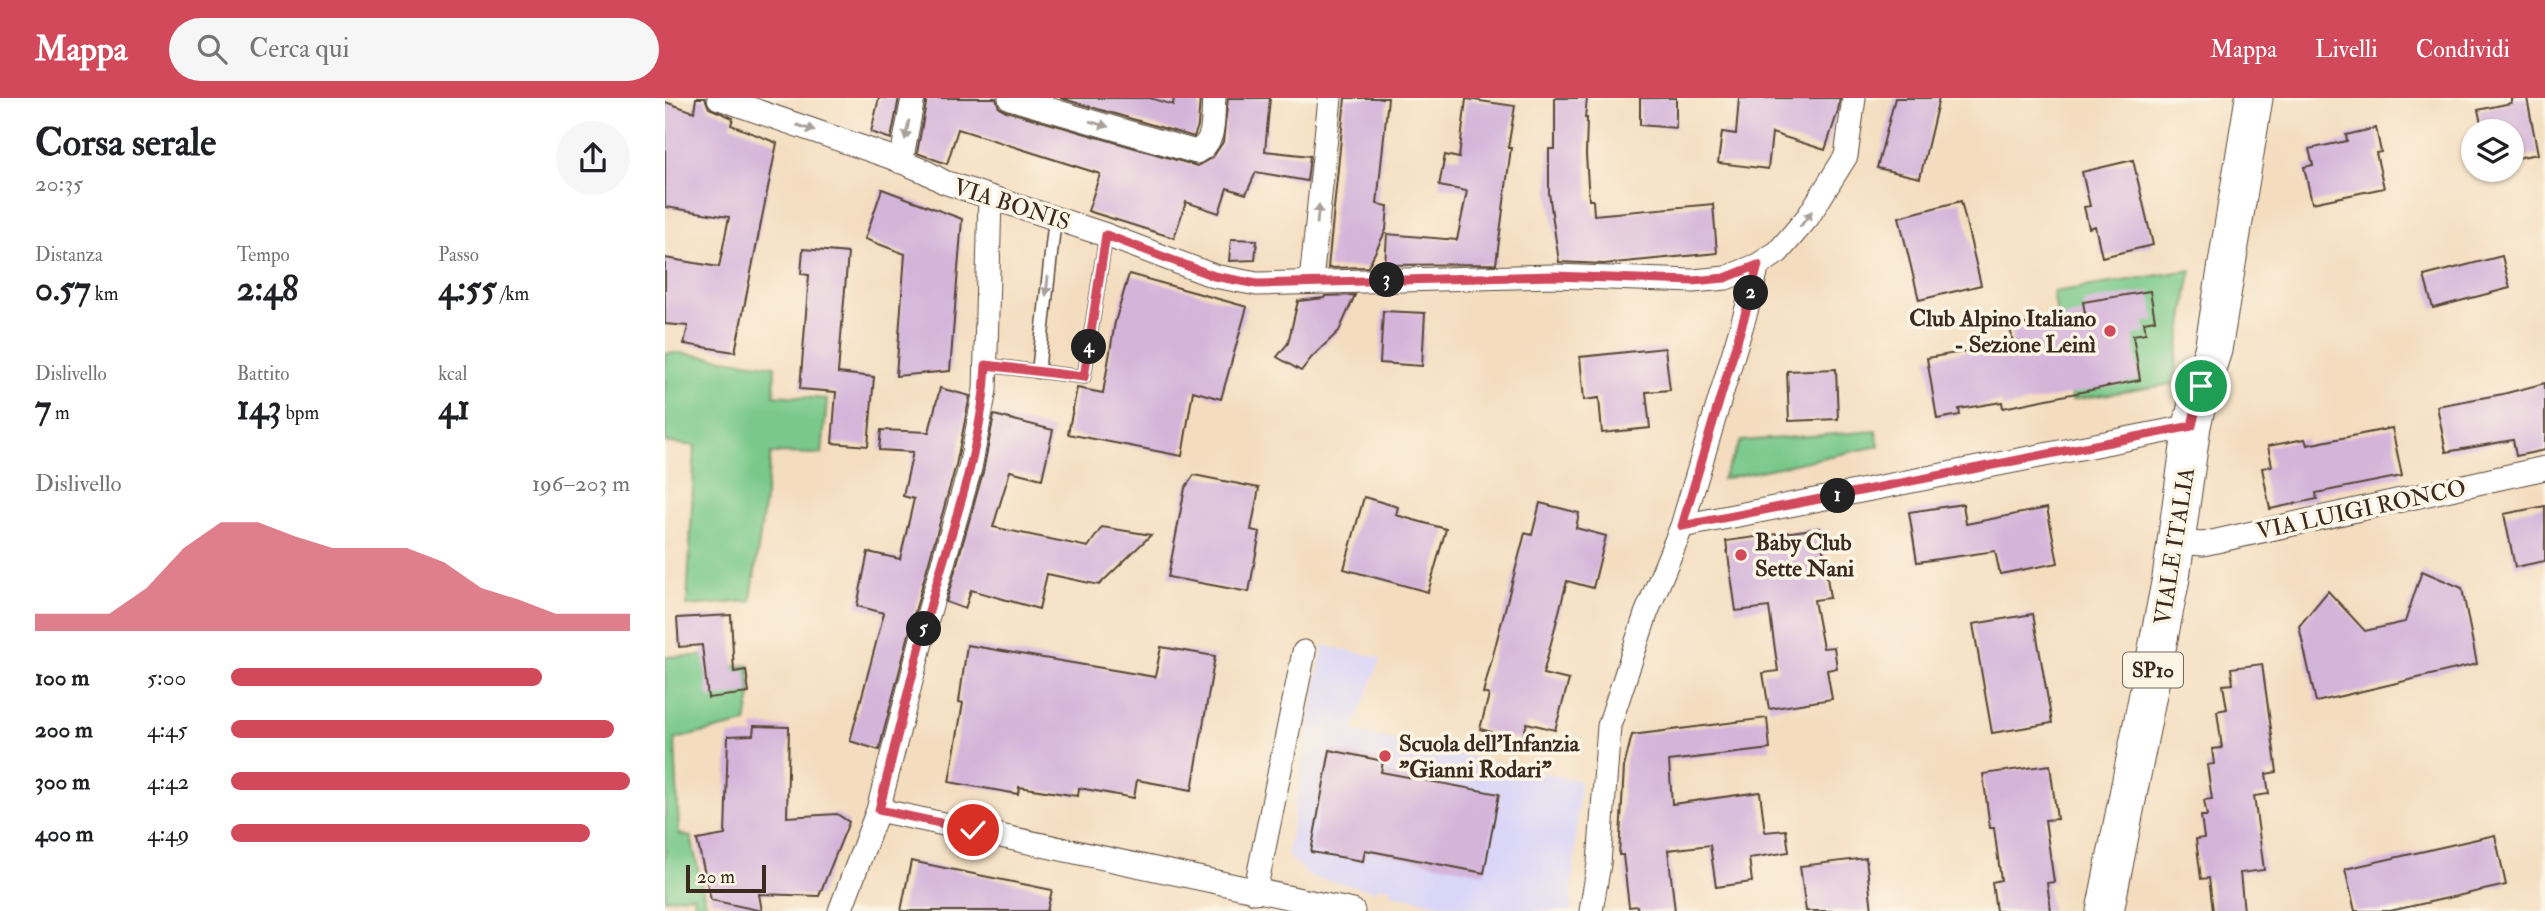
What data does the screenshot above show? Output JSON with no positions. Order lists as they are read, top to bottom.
{
  "streets": {
    "main road": ["VIALE ITALIA", "SP10"],
    "street": ["VIA BONIS", "VIA LUIGI RONCO"]
  },
  "crossings": [
    ["VIA LUIGI RONCO", "VIALE ITALIA"]
  ],
  "places": ["Club Alpino Italiano - Sezione Leinì", "Baby Club Sette Nani", "Scuola dell'Infanzia \"Gianni Rodari\""],
  "scale_bar": "20 m",
  "page": {
    "header": "Mappa",
    "search": "Cerca qui",
    "nav": ["Mappa", "Livelli", "Condividi"],
    "heading": ["Corsa serale", "20:35"],
    "stats": [
      ["Distanza", "0.57 km"],
      ["Tempo", "2:48"],
      ["Passo", "4:55 /km"],
      ["Dislivello", "7 m"],
      ["Battito", "143 bpm"],
      ["kcal", "41"]
    ],
    "pins": [
      "3",
      "2",
      "4",
      "1",
      "5"
    ],
    "chart": ["Dislivello", "196–203 m"],
    "list": [
      {
        "name": "100 m",
        "note": "5:00"
      },
      {
        "name": "200 m",
        "note": "4:45"
      },
      {
        "name": "300 m",
        "note": "4:42"
      },
      {
        "name": "400 m",
        "note": "4:49"
      }
    ],
    "scale": "20 m"
  }
}
